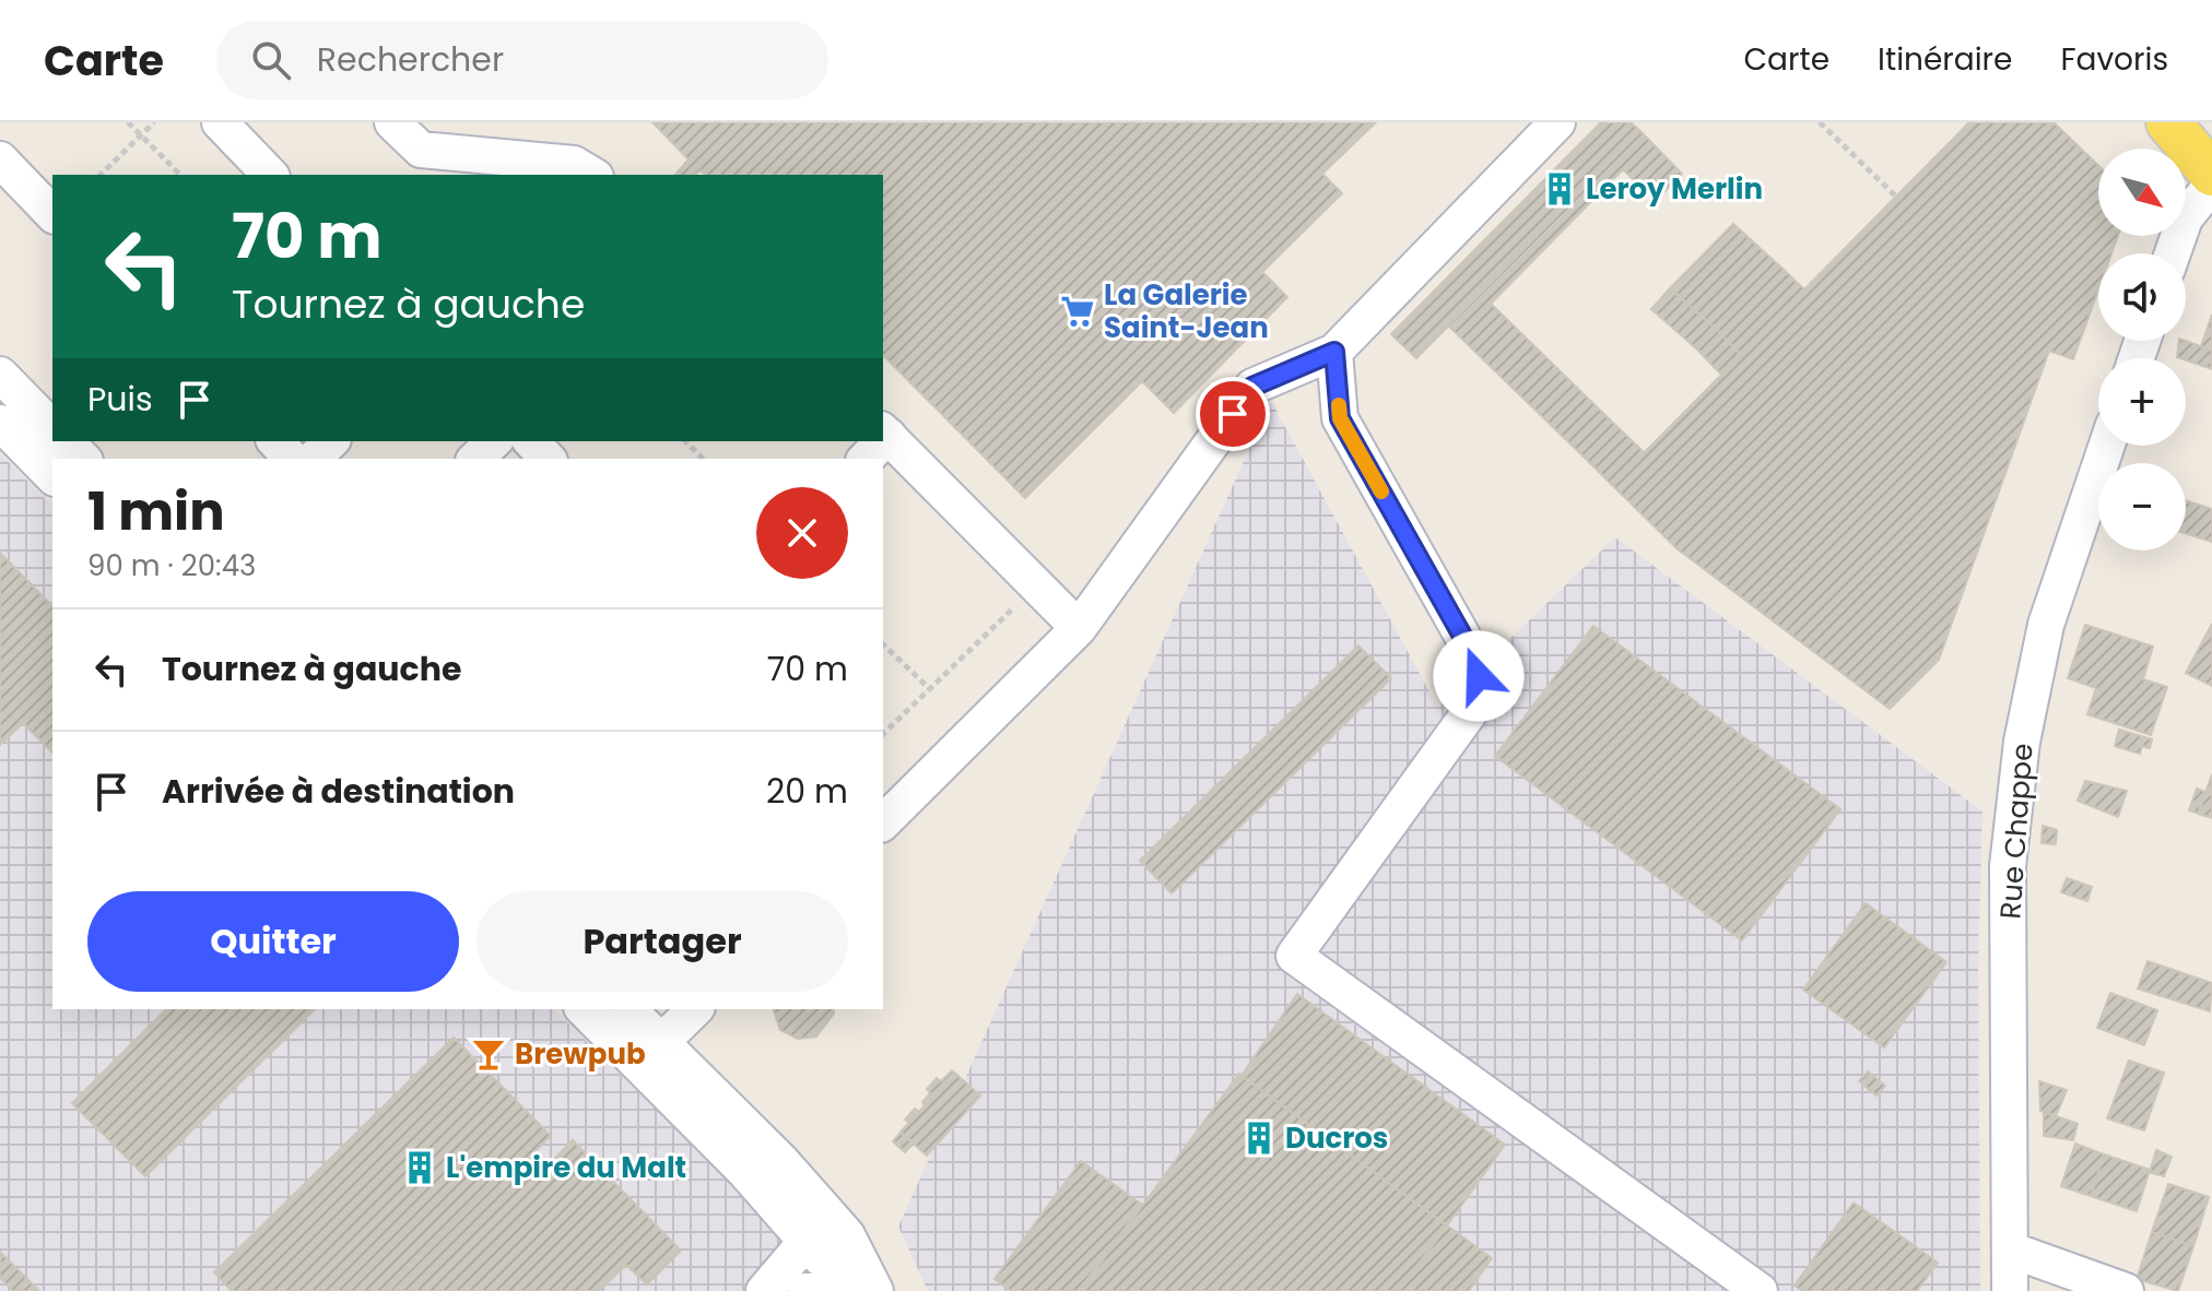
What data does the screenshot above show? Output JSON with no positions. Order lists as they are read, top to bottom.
{
  "streets": {
    "street": ["Rue Chappe"]
  },
  "places": {
    "building": ["Leroy Merlin", "Ducros", "L'empire du Malt"],
    "supermarket": ["La Galerie Saint-Jean"],
    "bar": ["Brewpub"]
  },
  "north": "bottom right",
  "page": {
    "header": "Carte",
    "search": "Rechercher",
    "nav": ["Carte", "Itinéraire", "Favoris"],
    "map_buttons": ["+", "−"],
    "turn": ["70 m", "Tournez à gauche"],
    "then": "Puis",
    "heading": ["1 min", "90 m · 20:43"],
    "list": [
      {
        "name": "Tournez à gauche",
        "value": "70 m"
      },
      {
        "name": "Arrivée à destination",
        "value": "20 m"
      }
    ],
    "buttons": ["Quitter", "Partager"]
  }
}
